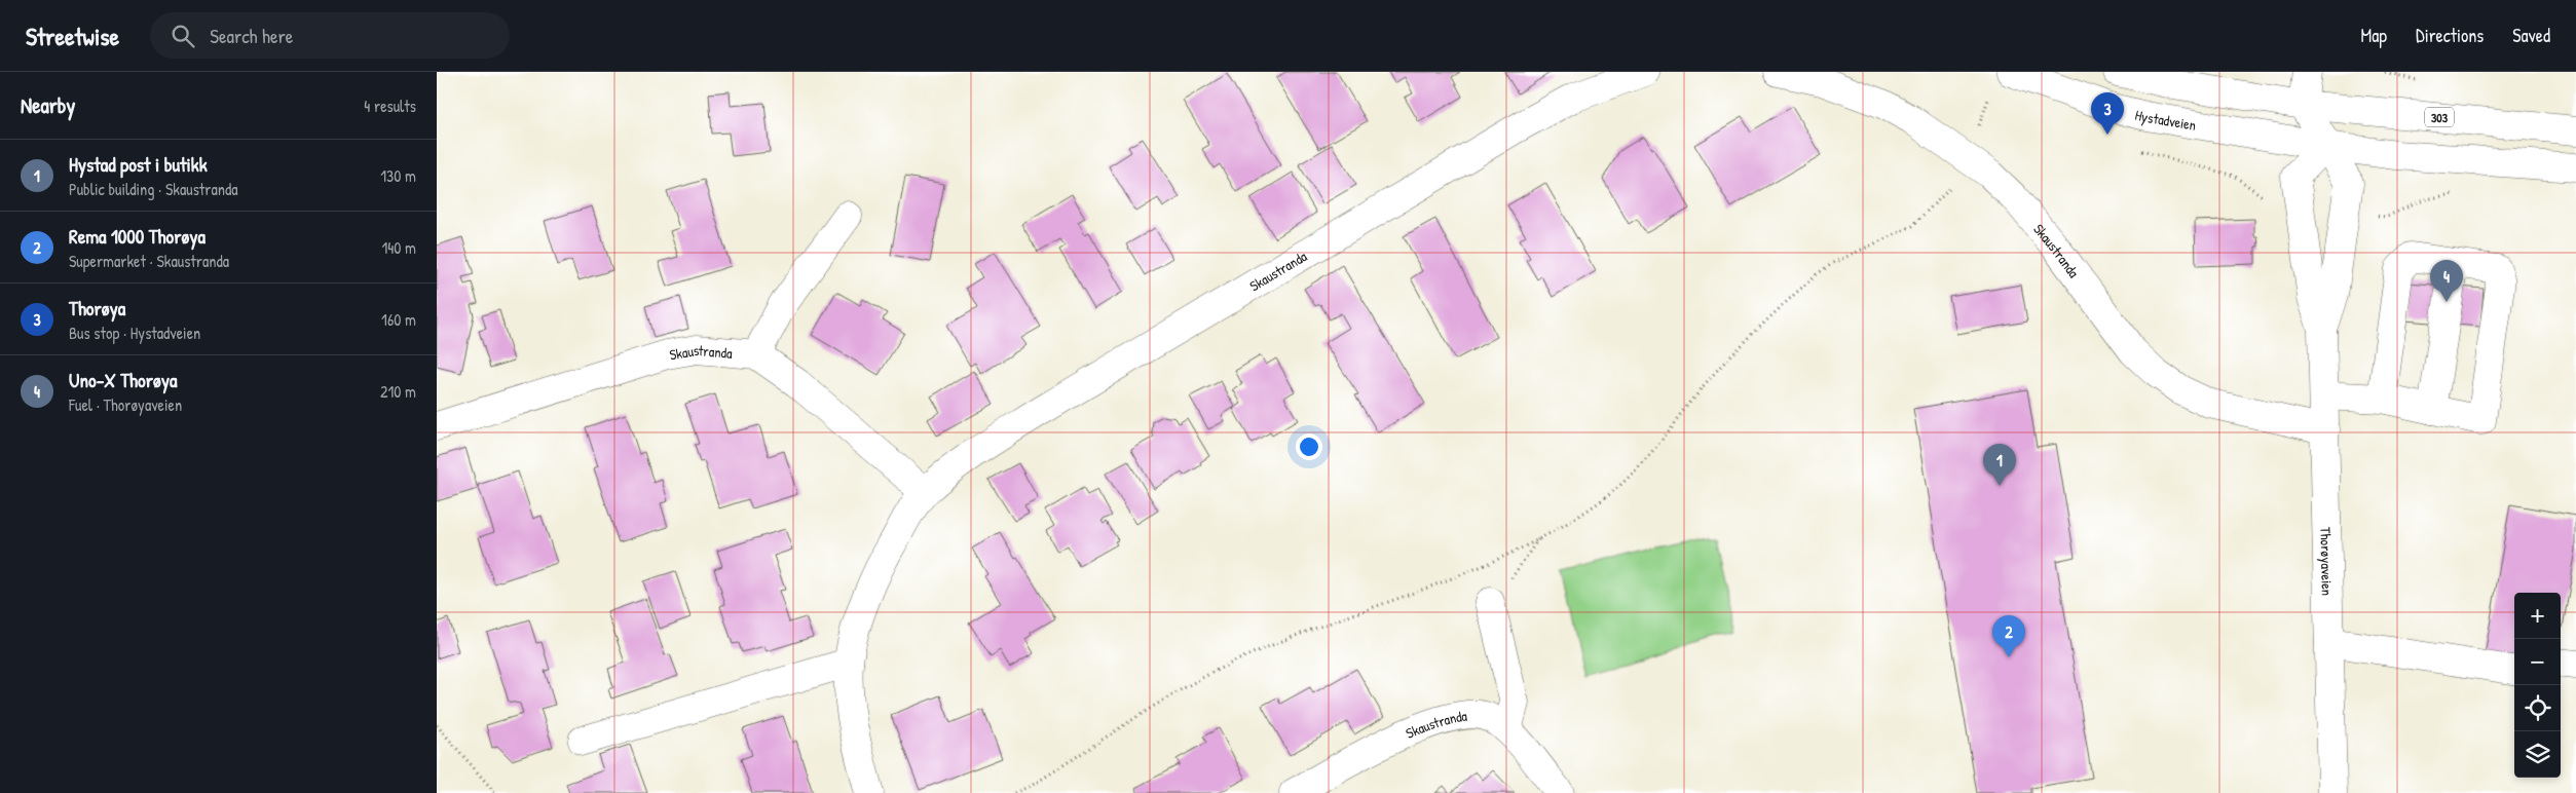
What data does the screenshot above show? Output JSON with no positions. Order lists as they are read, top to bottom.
{
  "streets": {
    "street": [
      "303",
      "Hystadveien",
      "Skaustranda",
      "Thorøyaveien"
    ]
  },
  "crossings": [
    ["Hystadveien", "Thorøyaveien"],
    ["Skaustranda", "Thorøyaveien"]
  ],
  "page": {
    "header": "Streetwise",
    "search": "Search here",
    "nav": ["Map", "Directions", "Saved"],
    "heading": ["Nearby", "4 results"],
    "pins": [
      "3",
      "4",
      "1",
      "2"
    ],
    "list": [
      {
        "mark": "1",
        "name": "Hystad post i butikk",
        "note": "Public building · Skaustranda",
        "value": "130 m"
      },
      {
        "mark": "2",
        "name": "Rema 1000 Thorøya",
        "note": "Supermarket · Skaustranda",
        "value": "140 m"
      },
      {
        "mark": "3",
        "name": "Thorøya",
        "note": "Bus stop · Hystadveien",
        "value": "160 m"
      },
      {
        "mark": "4",
        "name": "Uno-X Thorøya",
        "note": "Fuel · Thorøyaveien",
        "value": "210 m"
      }
    ],
    "map_buttons": ["+", "−"]
  }
}
